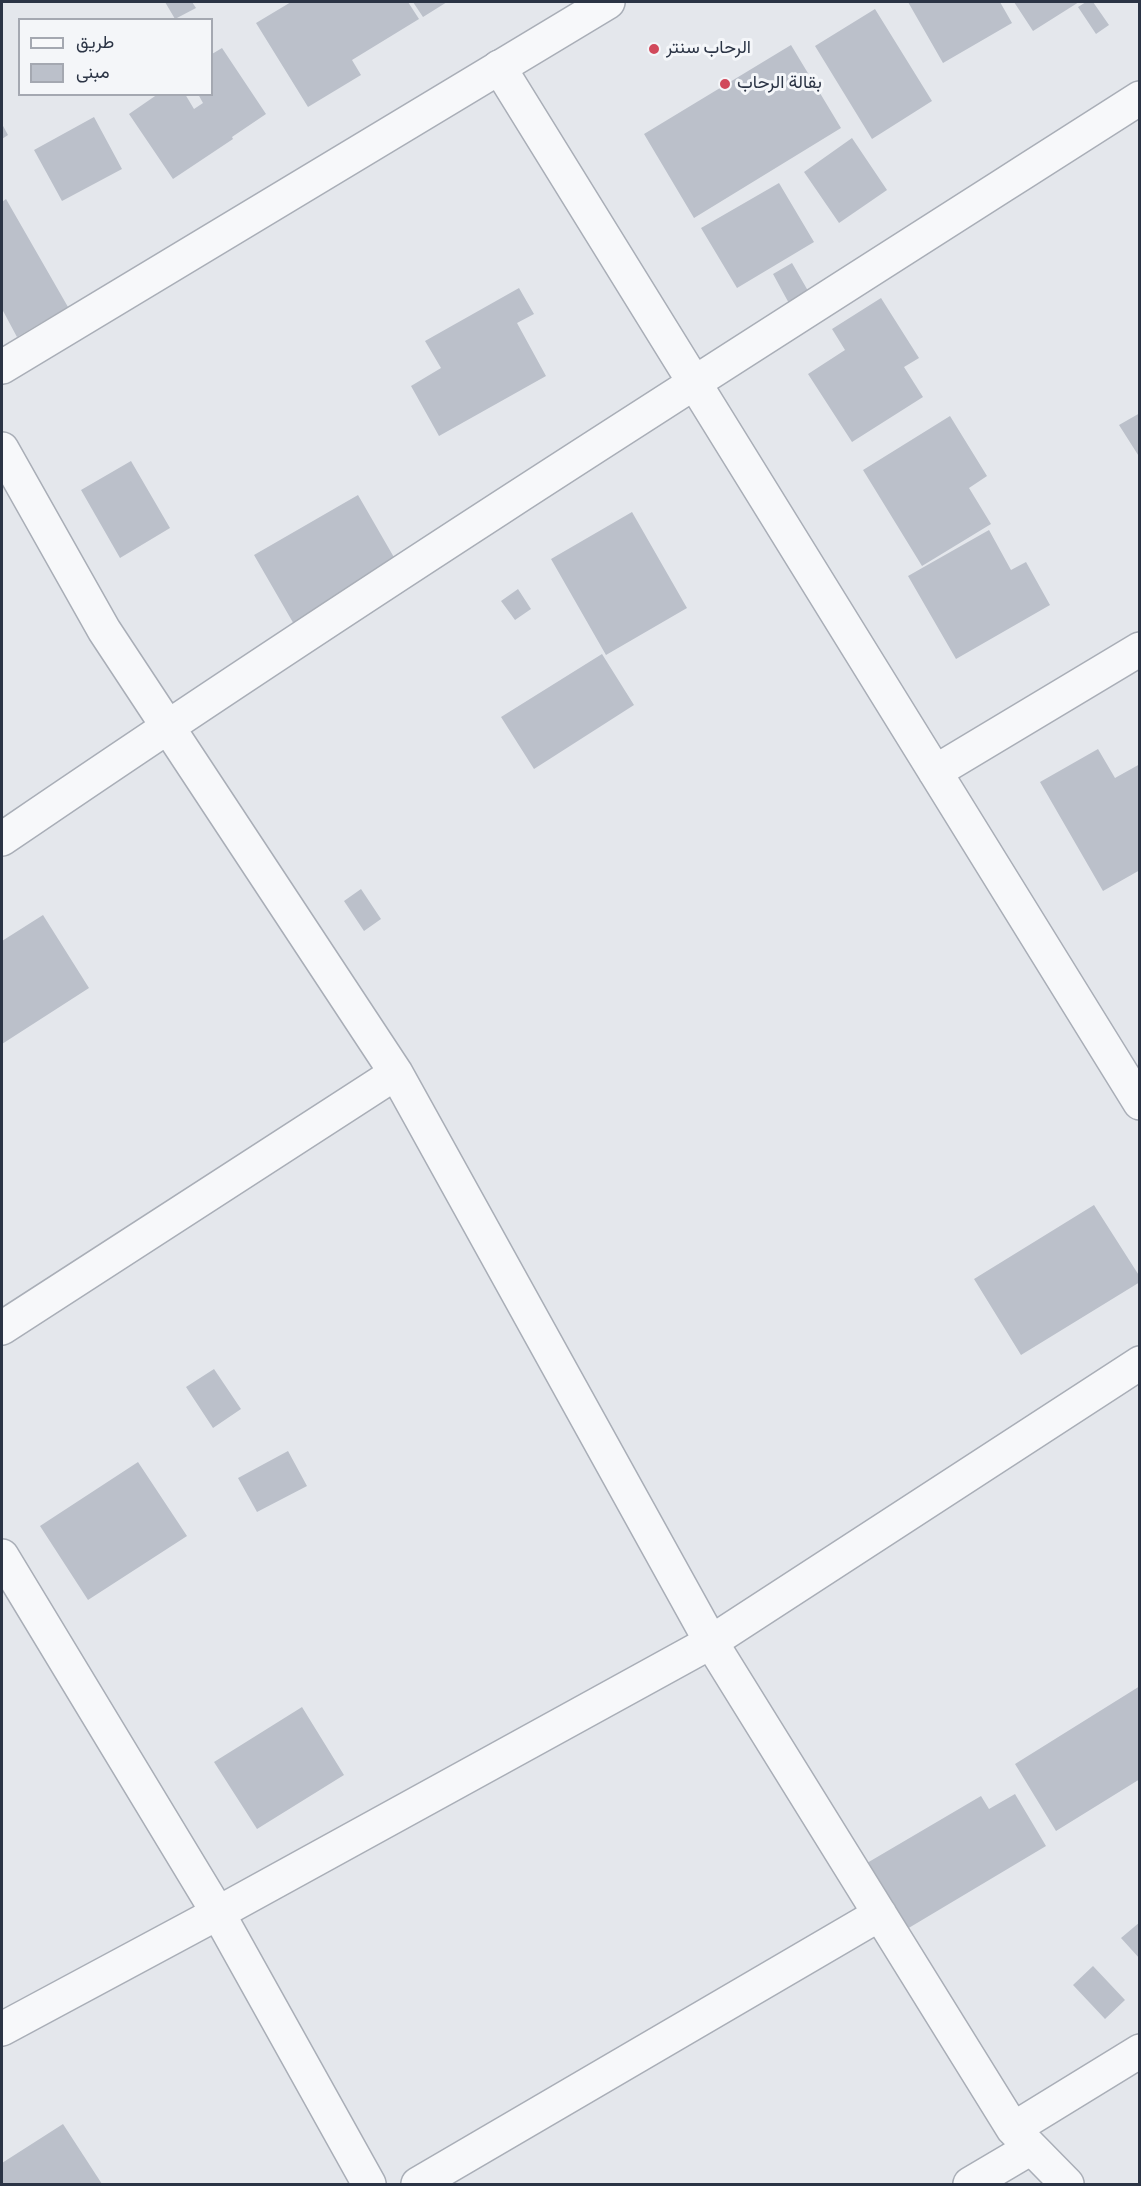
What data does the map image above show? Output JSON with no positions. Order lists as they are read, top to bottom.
{
  "places": ["الرحاب سنتر", "بقالة الرحاب"],
  "legend": ["طريق", "مبنى"]
}
